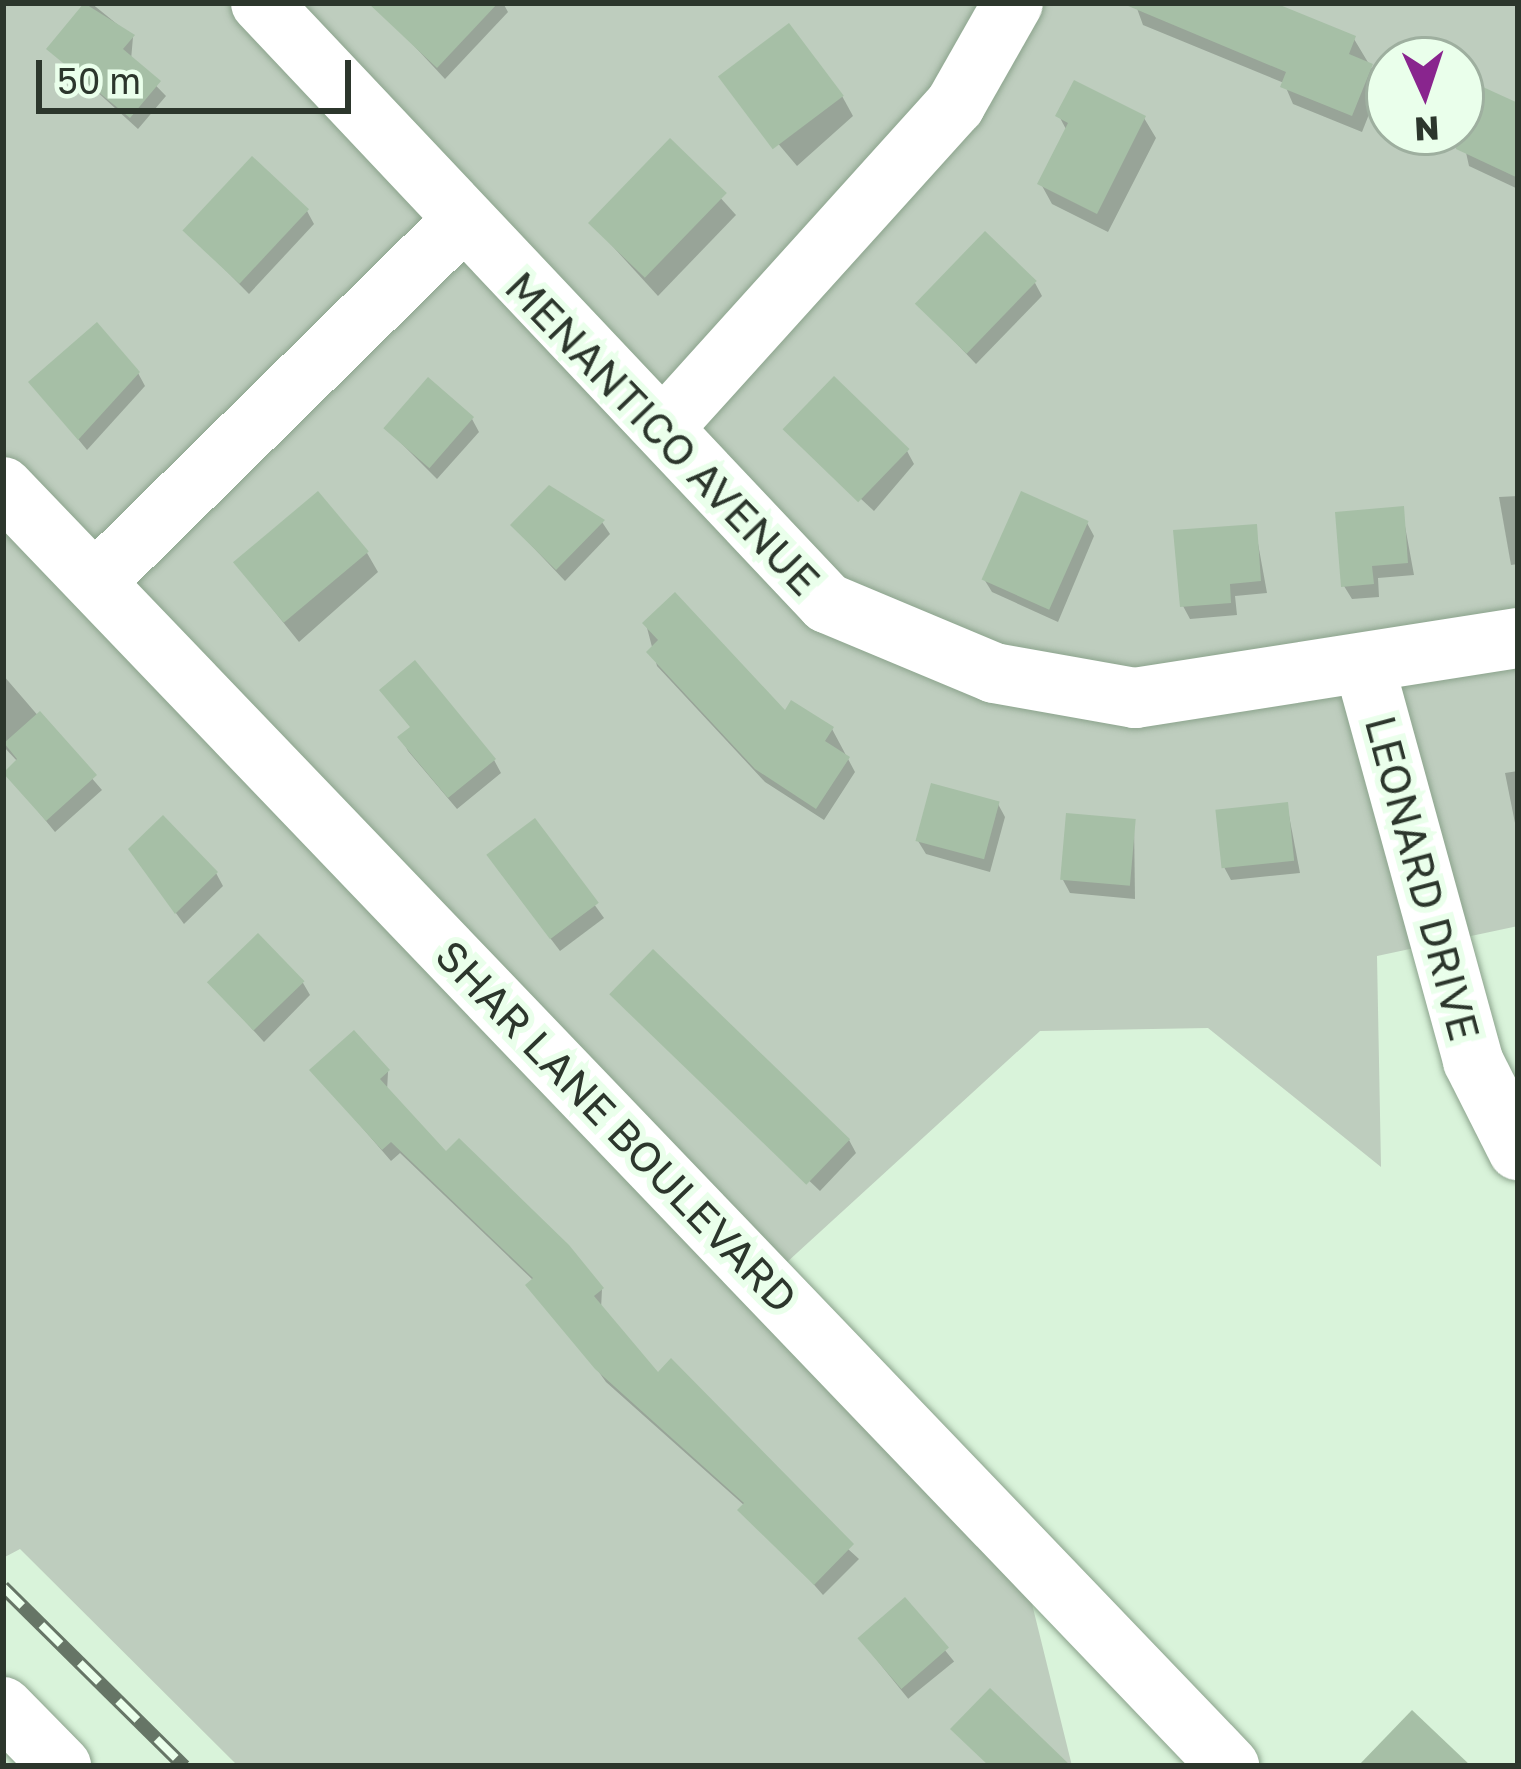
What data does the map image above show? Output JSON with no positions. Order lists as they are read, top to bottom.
{
  "streets": {
    "street": ["MENANTICO AVENUE", "LEONARD DRIVE", "SHAR LANE BOULEVARD"]
  },
  "crossings": [
    ["MENANTICO AVENUE", "LEONARD DRIVE"]
  ],
  "scale_bar": "50 m",
  "north": "bottom"
}
